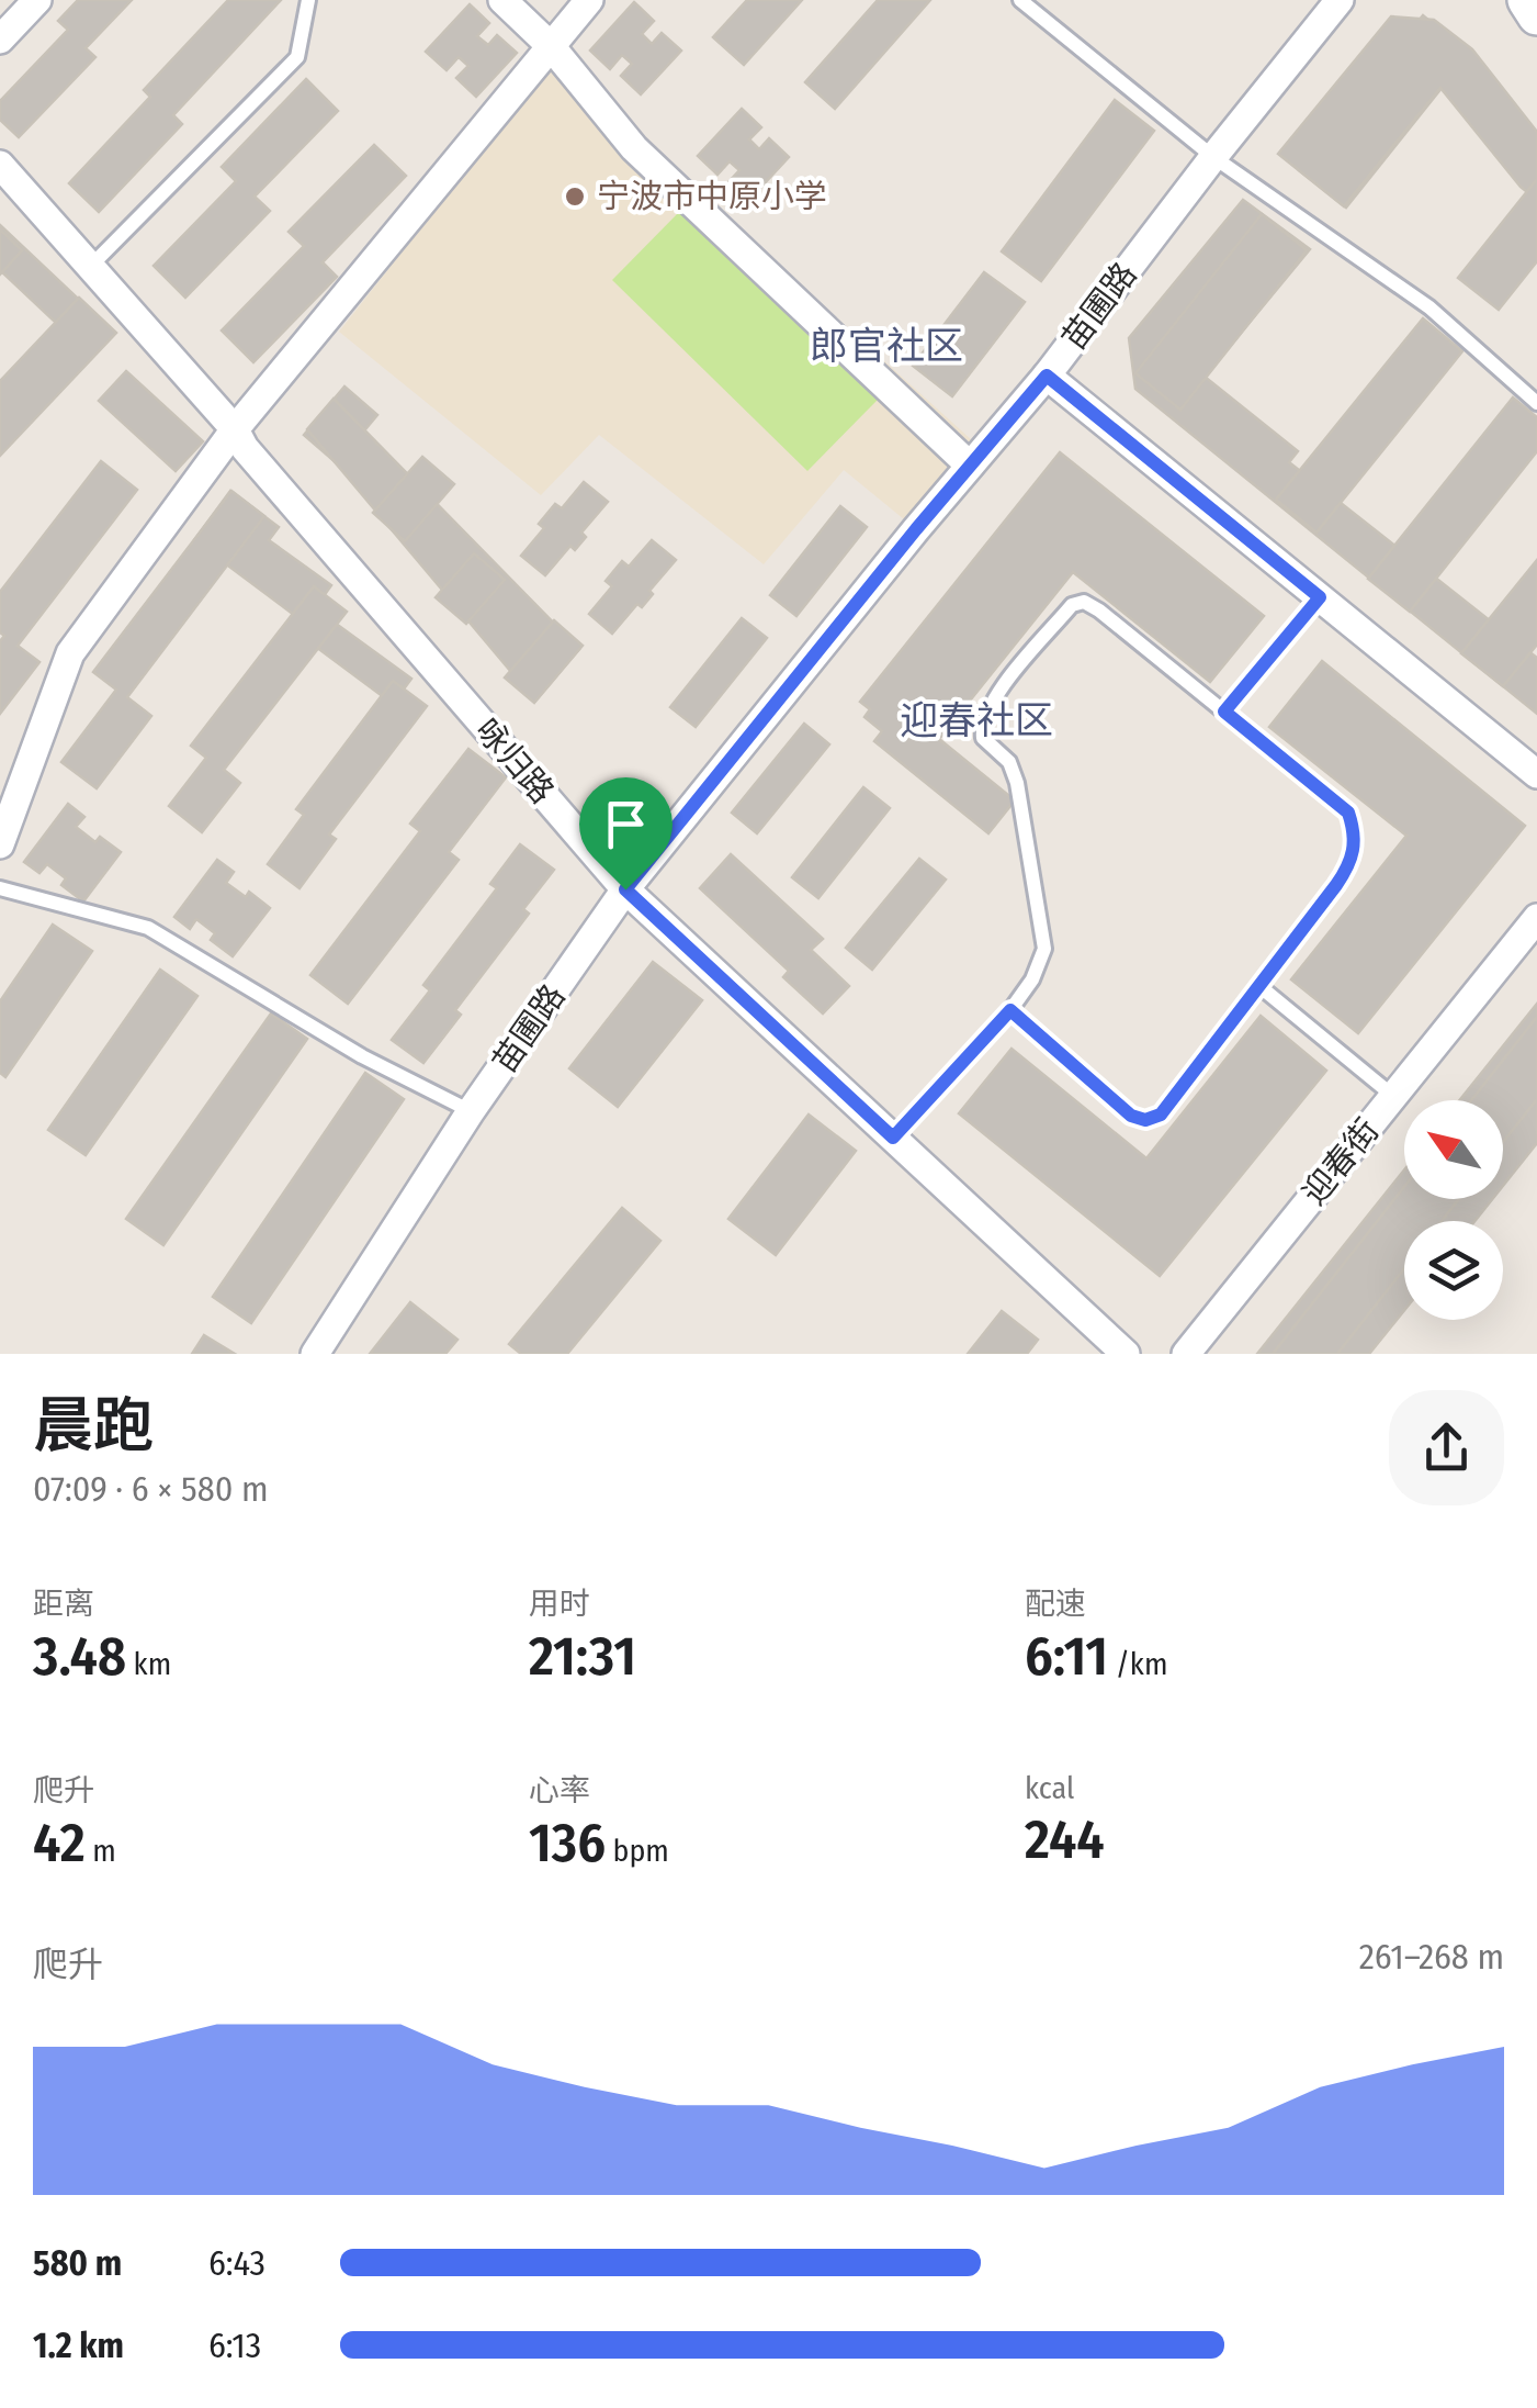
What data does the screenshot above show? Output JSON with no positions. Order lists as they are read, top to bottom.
{
  "streets": {
    "street": ["苗圃路", "咏归路", "迎春街"]
  },
  "crossings": [
    ["苗圃路", "咏归路"]
  ],
  "districts": ["郎官社区", "迎春社区"],
  "places": ["宁波市中原小学"],
  "north": "top left",
  "page": {
    "heading": ["晨跑", "07:09 · 6 × 580 m"],
    "stats": [
      ["距离", "3.48 km"],
      ["用时", "21:31"],
      ["配速", "6:11 /km"],
      ["爬升", "42 m"],
      ["心率", "136 bpm"],
      ["kcal", "244"]
    ],
    "chart": ["爬升", "261–268 m"],
    "list": [
      {
        "name": "580 m",
        "note": "6:43"
      },
      {
        "name": "1.2 km",
        "note": "6:13"
      }
    ]
  }
}
